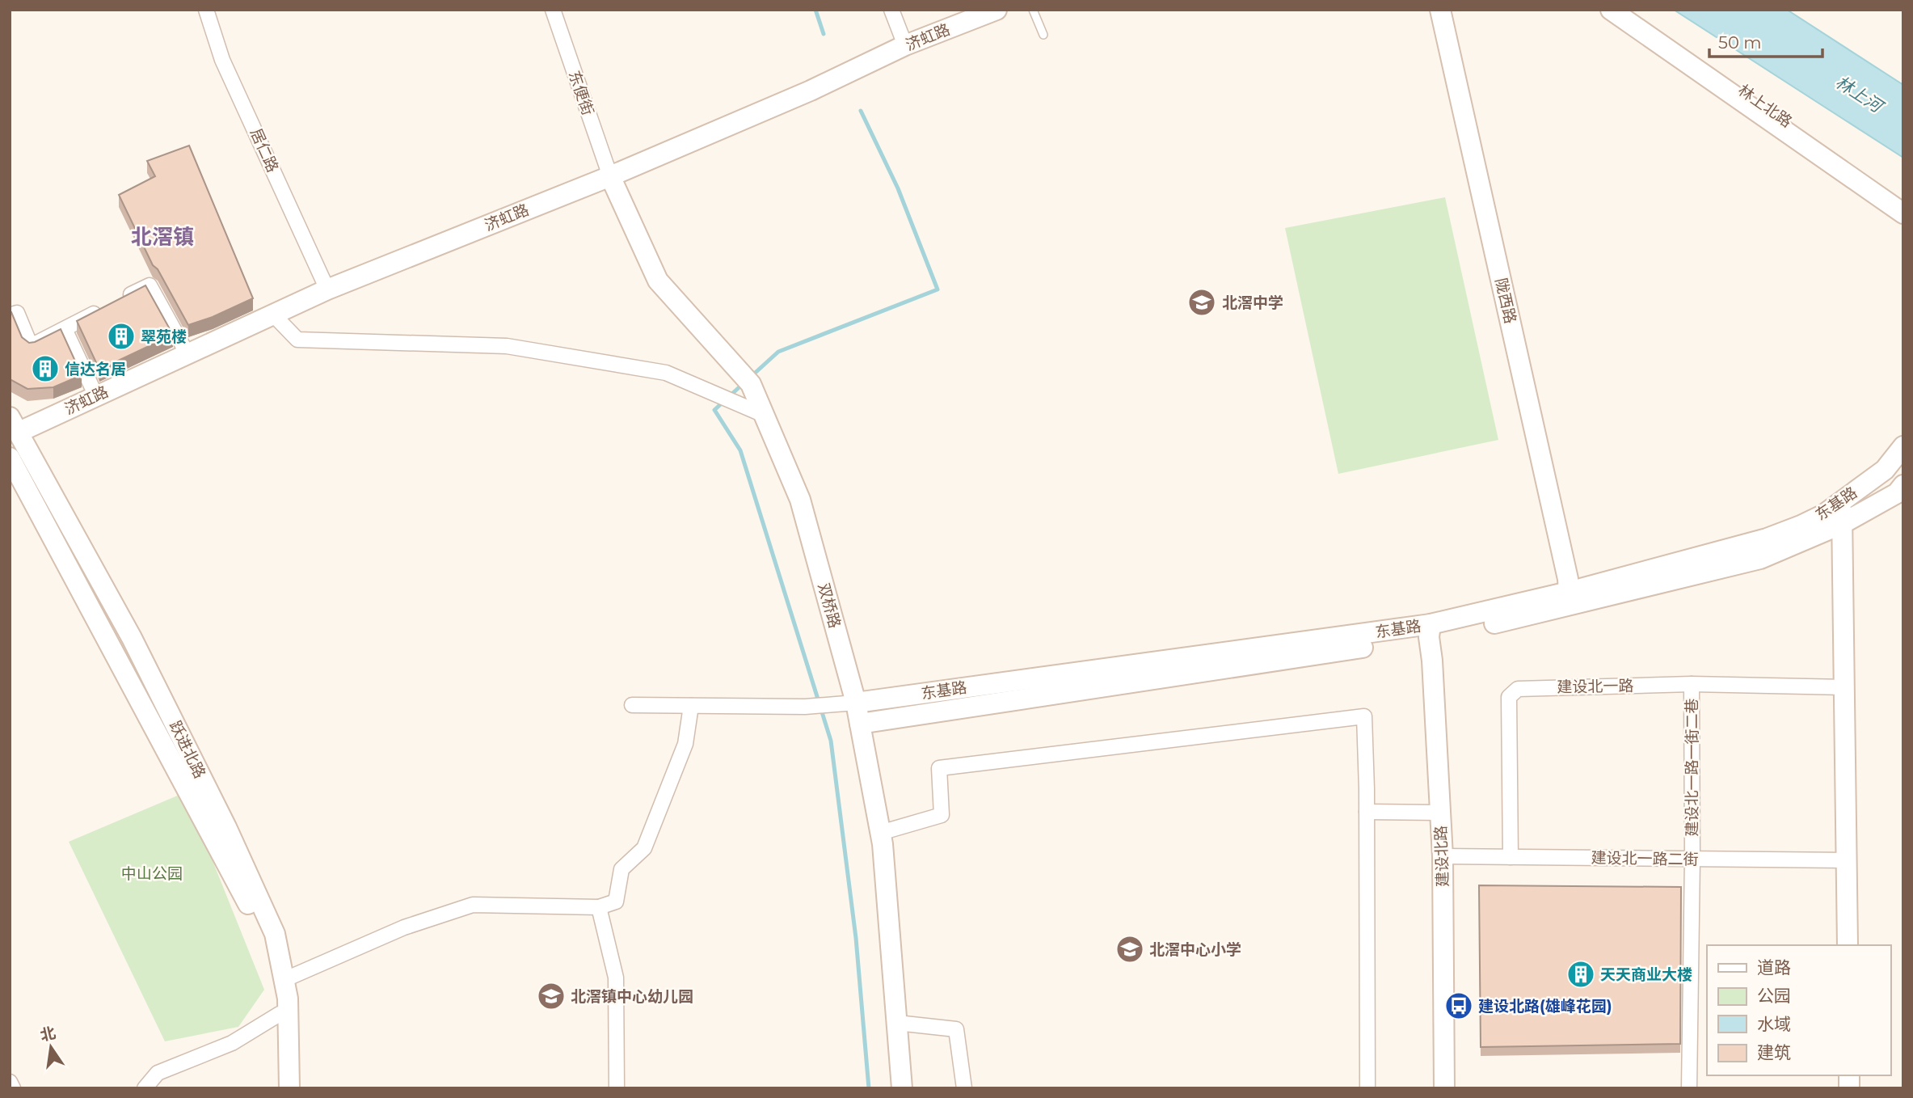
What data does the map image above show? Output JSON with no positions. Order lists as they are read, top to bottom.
{
  "streets": {
    "street": [
      "济虹路",
      "东便街",
      "林上北路",
      "居仁路",
      "陇西路",
      "东基路",
      "双桥路",
      "建设北一路",
      "跃进北路",
      "建设北一路一街二巷",
      "建设北路",
      "建设北一路二街"
    ]
  },
  "crossings": [
    ["济虹路", "东便街"],
    ["济虹路", "居仁路"],
    ["济虹路", "双桥路"],
    ["济虹路", "跃进北路"],
    ["东便街", "双桥路"],
    ["陇西路", "东基路"],
    ["东基路", "双桥路"],
    ["东基路", "建设北路"],
    ["建设北一路", "建设北一路一街二巷"],
    ["建设北一路", "建设北一路二街"],
    ["建设北一路一街二巷", "建设北一路二街"],
    ["建设北路", "建设北一路二街"]
  ],
  "districts": ["北滘镇"],
  "water": ["林上河"],
  "parks": ["中山公园"],
  "places": {
    "school or university": ["北滘中学", "北滘中心小学", "北滘镇中心幼儿园"],
    "building": ["翠苑楼", "信达名居", "天天商业大楼"],
    "bus stop": ["建设北路(雄峰花园)"]
  },
  "legend": [
    "道路",
    "公园",
    "水域",
    "建筑"
  ],
  "scale_bar": "50 m",
  "north": "top"
}
